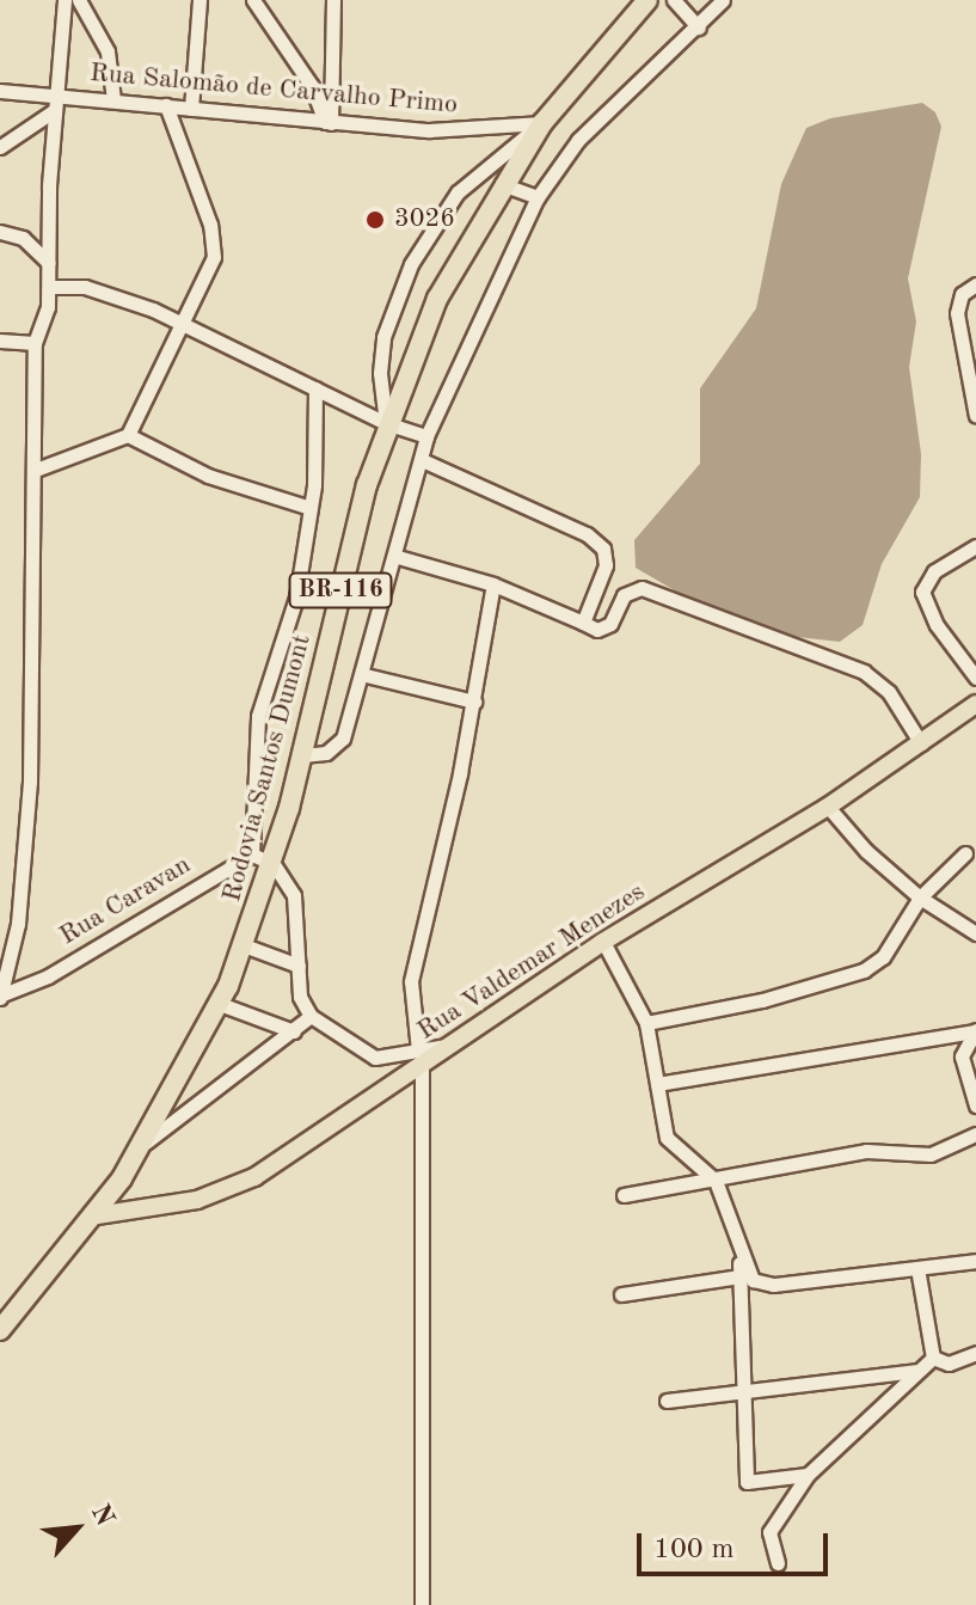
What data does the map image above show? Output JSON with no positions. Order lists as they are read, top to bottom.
{
  "streets": {
    "highway": ["BR-116", "Rodovia Santos Dumont"],
    "main road": ["Rua Valdemar Menezes"],
    "street": ["Rua Salomão de Carvalho Primo", "Rua Caravan"]
  },
  "crossings": [
    ["Rua Salomão de Carvalho Primo", "Rodovia Santos Dumont"],
    ["Rodovia Santos Dumont", "Rua Valdemar Menezes"]
  ],
  "places": ["3026"],
  "scale_bar": "100 m",
  "north": "top right"
}
